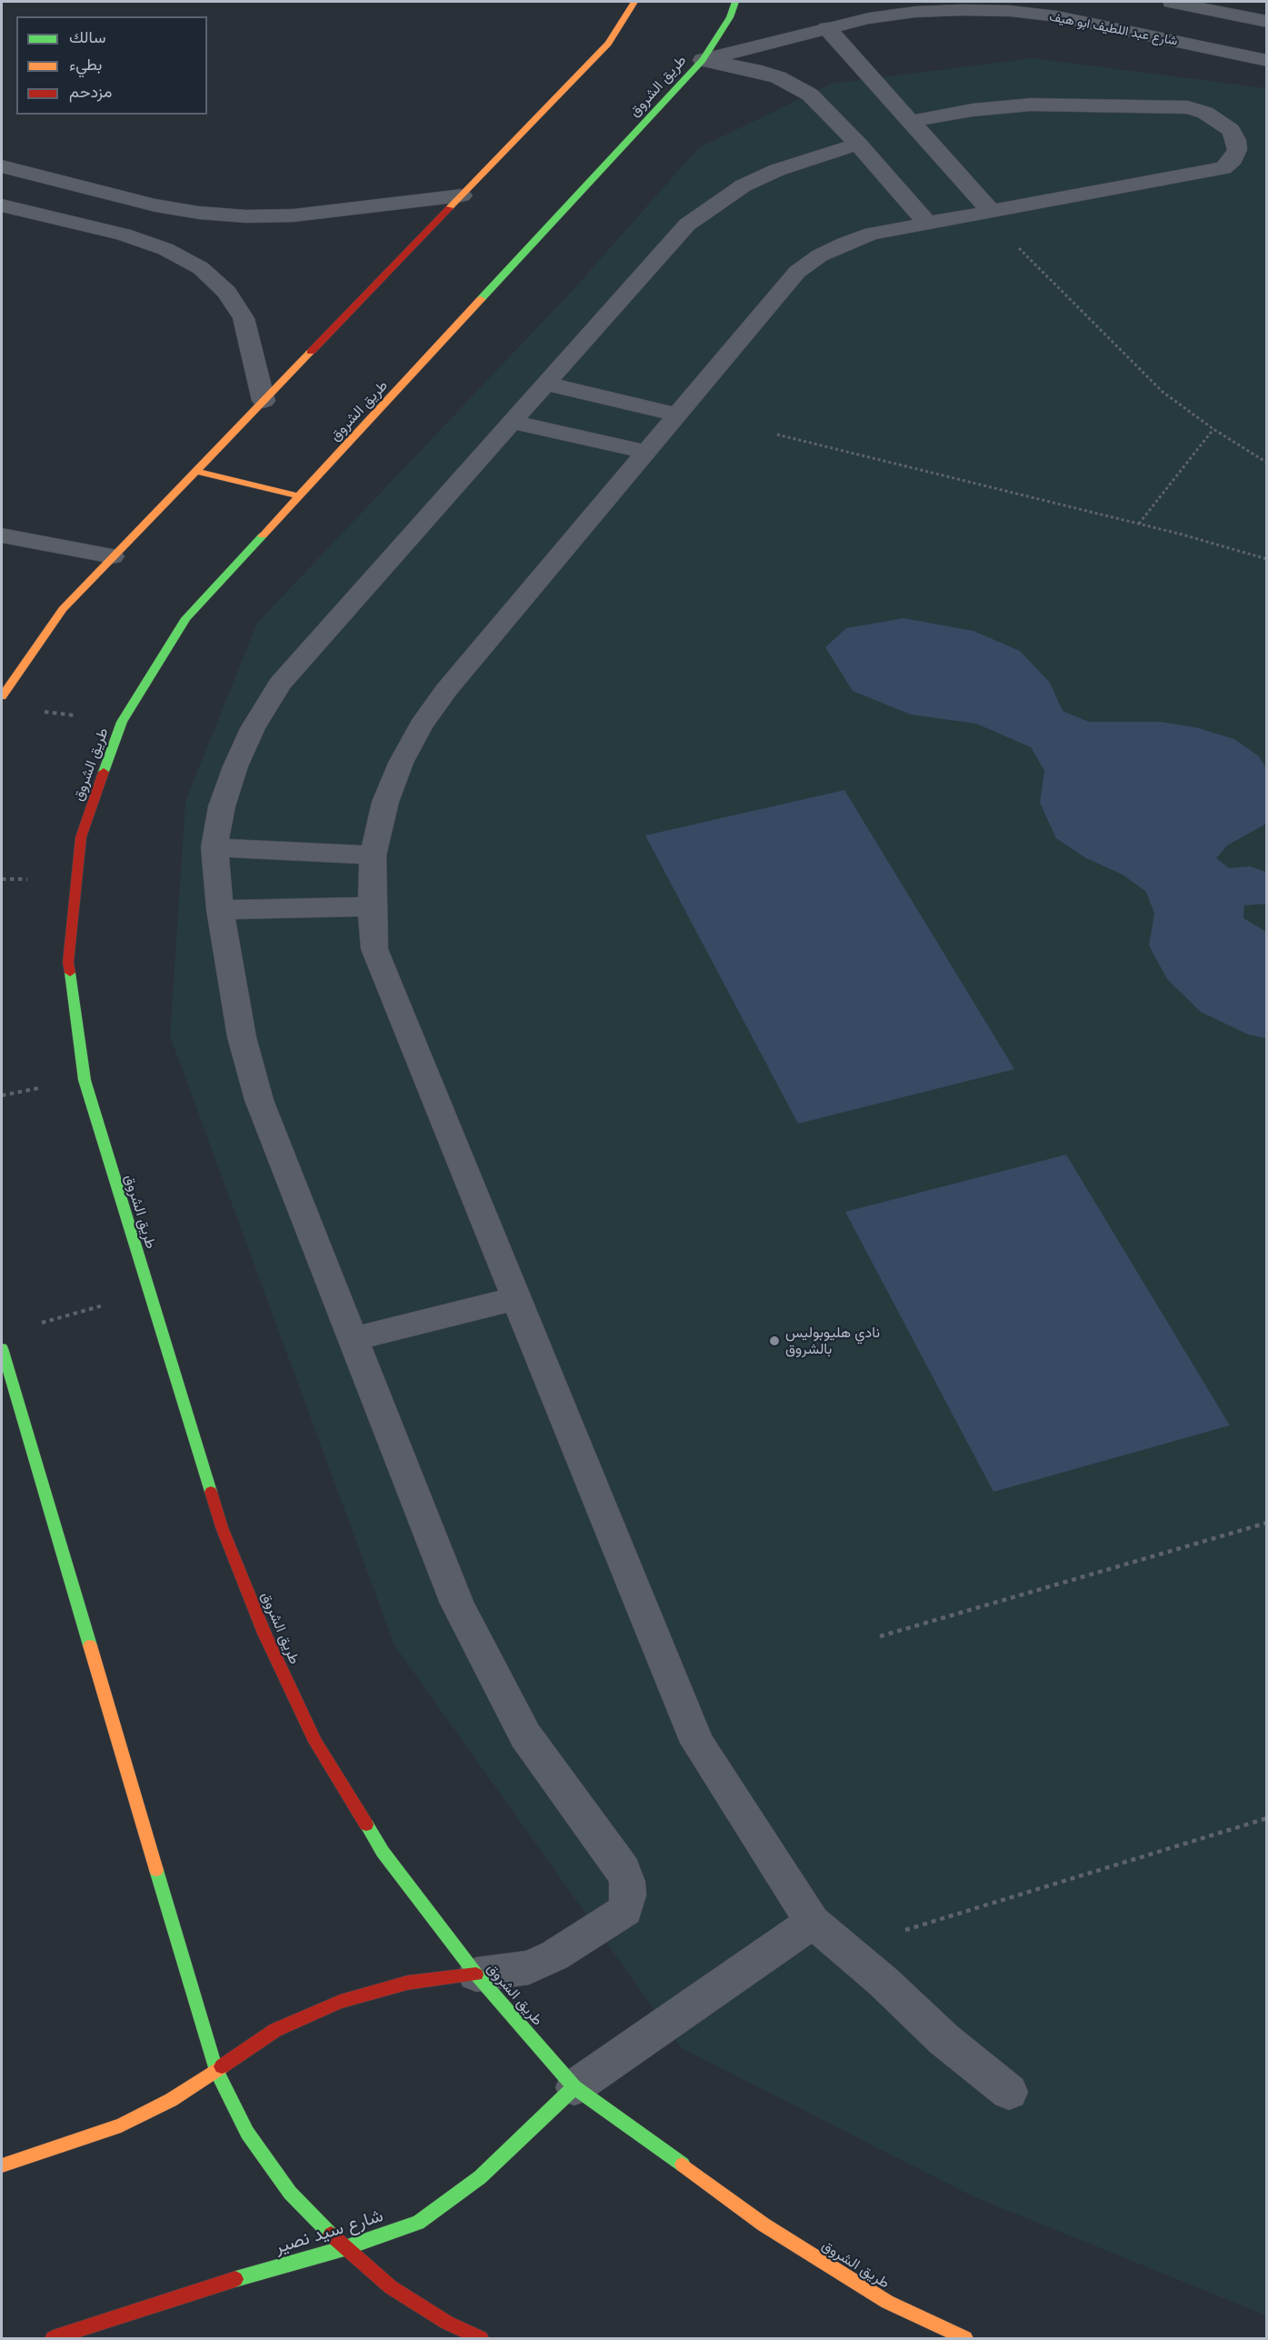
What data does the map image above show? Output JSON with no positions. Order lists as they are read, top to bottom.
{
  "streets": {
    "street": ["شارع عبد اللطيف ابو هيف", "طريق الشروق", "شارع سيد نصير"]
  },
  "crossings": [
    ["شارع عبد اللطيف ابو هيف", "طريق الشروق"],
    ["طريق الشروق", "شارع سيد نصير"]
  ],
  "places": ["نادي هليوبوليس بالشروق"],
  "legend": ["سالك", "بطيء", "مزدحم"]
}
